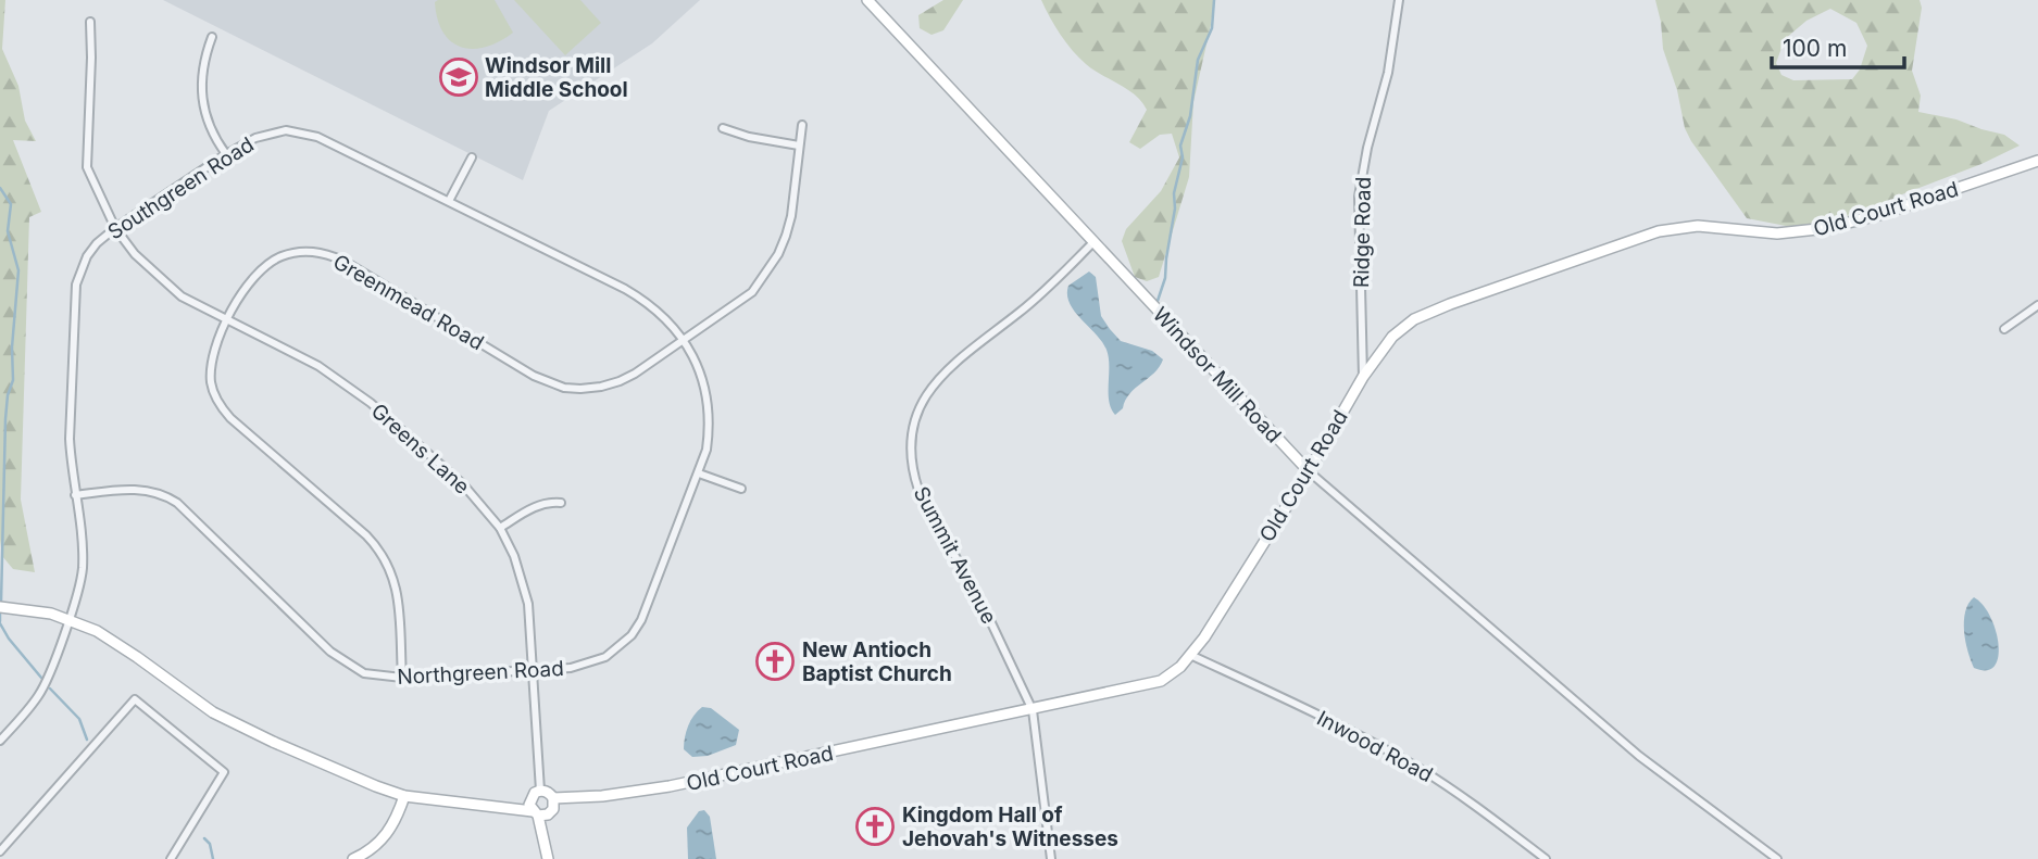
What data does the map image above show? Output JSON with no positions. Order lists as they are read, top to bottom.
{
  "streets": {
    "main road": ["Old Court Road", "Windsor Mill Road"],
    "street": [
      "Southgreen Road",
      "Ridge Road",
      "Greenmead Road",
      "Greens Lane",
      "Summit Avenue",
      "Northgreen Road",
      "Inwood Road"
    ]
  },
  "crossings": [
    ["Southgreen Road", "Old Court Road"],
    ["Southgreen Road", "Greenmead Road"],
    ["Southgreen Road", "Greens Lane"],
    ["Southgreen Road", "Northgreen Road"],
    ["Old Court Road", "Ridge Road"],
    ["Old Court Road", "Windsor Mill Road"],
    ["Old Court Road", "Summit Avenue"],
    ["Old Court Road", "Inwood Road"],
    ["Greenmead Road", "Greens Lane"],
    ["Greenmead Road", "Northgreen Road"],
    ["Windsor Mill Road", "Summit Avenue"],
    ["Greens Lane", "Northgreen Road"]
  ],
  "places": {
    "school or university": ["Windsor Mill Middle School"],
    "church": ["New Antioch Baptist Church", "Kingdom Hall of Jehovah's Witnesses"]
  },
  "scale_bar": "100 m"
}
